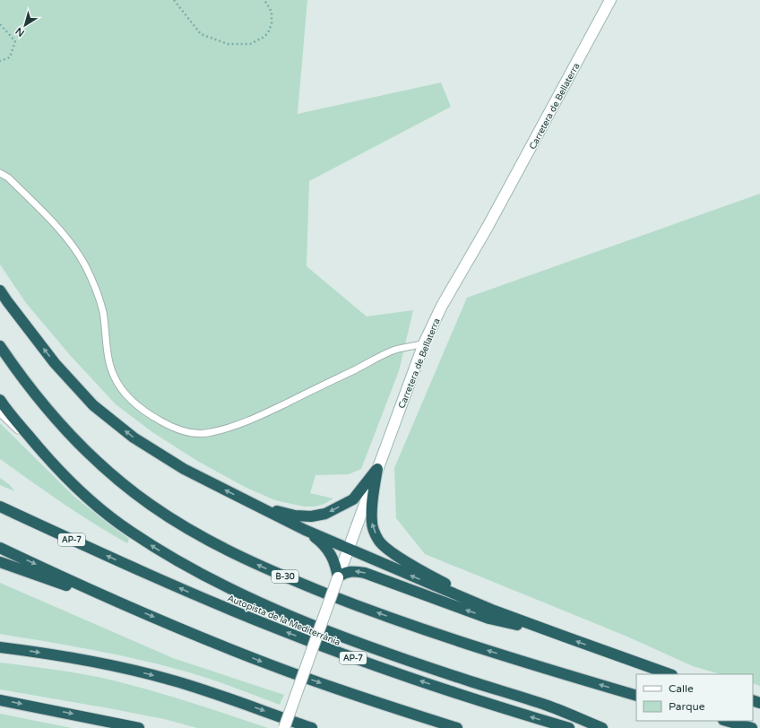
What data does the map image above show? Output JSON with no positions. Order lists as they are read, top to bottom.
{
  "streets": {
    "highway": ["AP-7", "B-30", "Autopista de la Mediterrània"],
    "street": ["Carretera de Bellaterra"]
  },
  "legend": ["Calle", "Parque"],
  "north": "bottom left"
}
